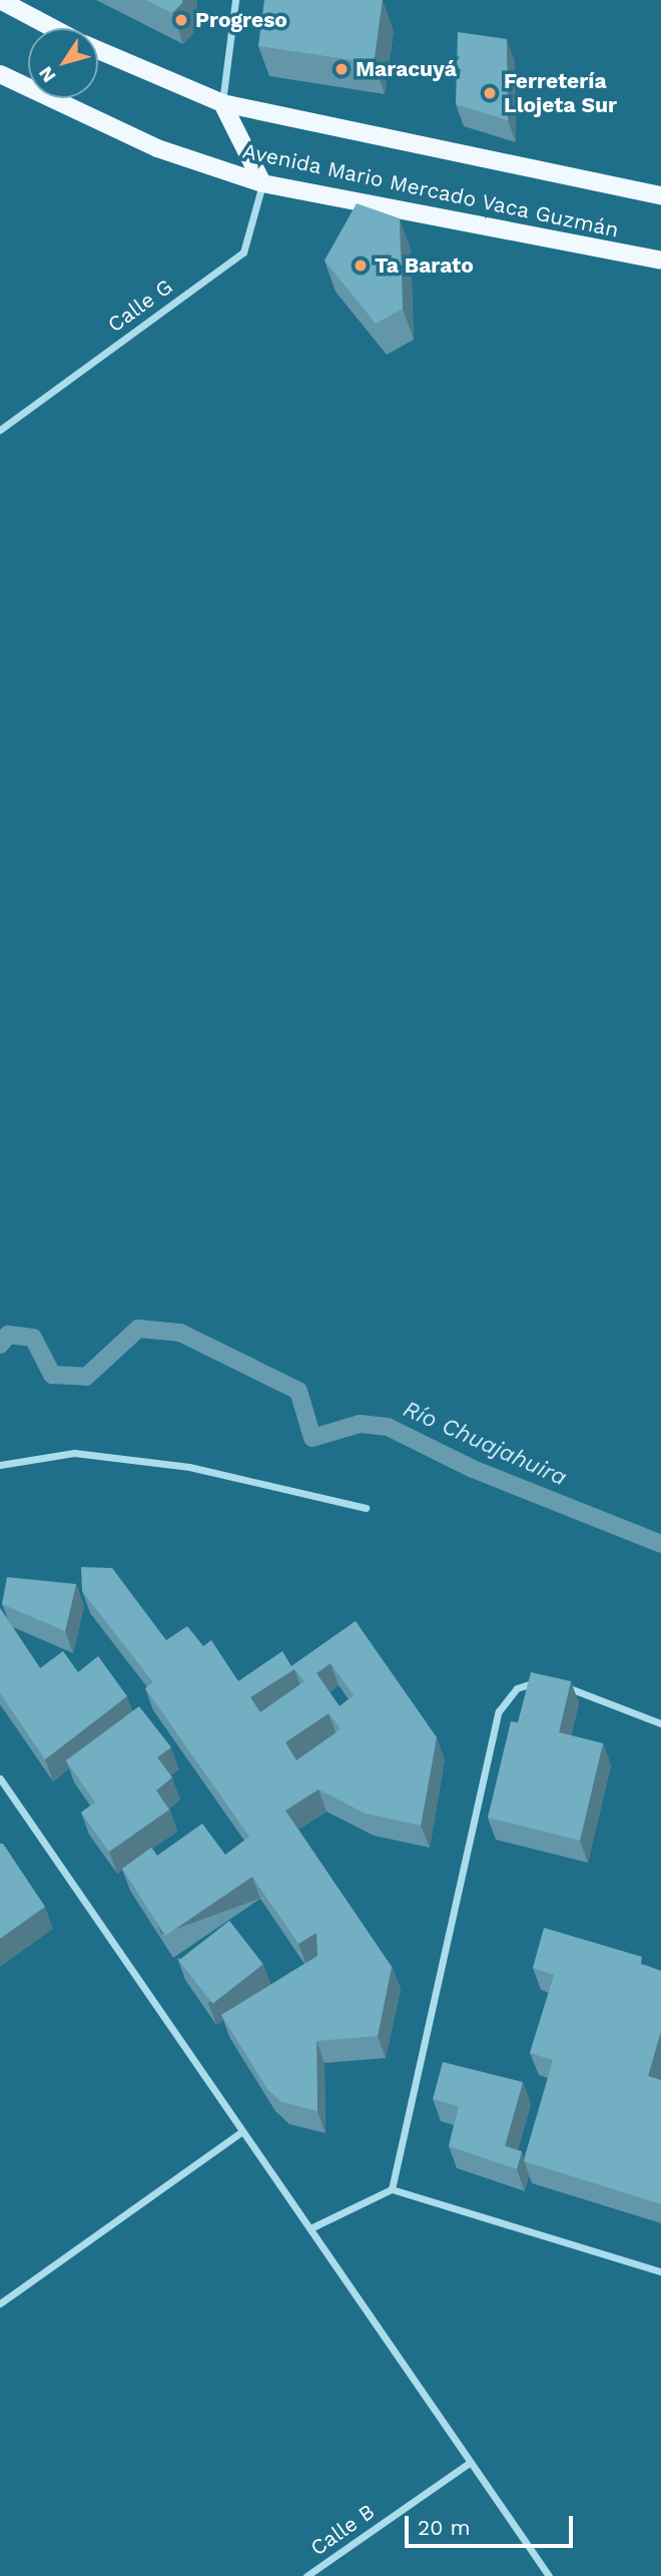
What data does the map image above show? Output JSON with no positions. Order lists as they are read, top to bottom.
{
  "streets": {
    "main road": ["Avenida Mario Mercado Vaca Guzmán"],
    "street": ["Calle G", "Calle B"]
  },
  "crossings": [
    ["Avenida Mario Mercado Vaca Guzmán", "Calle G"]
  ],
  "water": ["Río Chuajahuira"],
  "places": [
    "Progreso",
    "Maracuyá",
    "Ferretería Llojeta Sur",
    "Ta Barato"
  ],
  "scale_bar": "20 m",
  "north": "bottom left"
}
